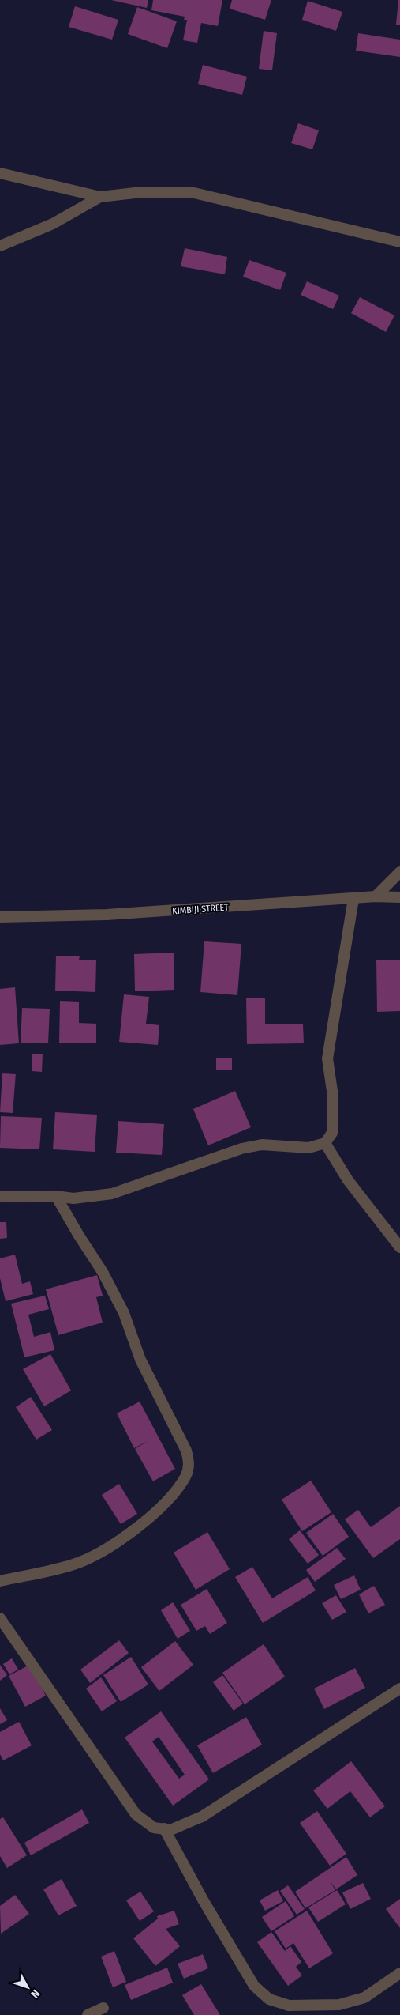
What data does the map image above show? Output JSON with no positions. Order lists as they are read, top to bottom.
{
  "streets": {
    "street": ["KIMBIJI STREET"]
  },
  "north": "bottom right"
}
